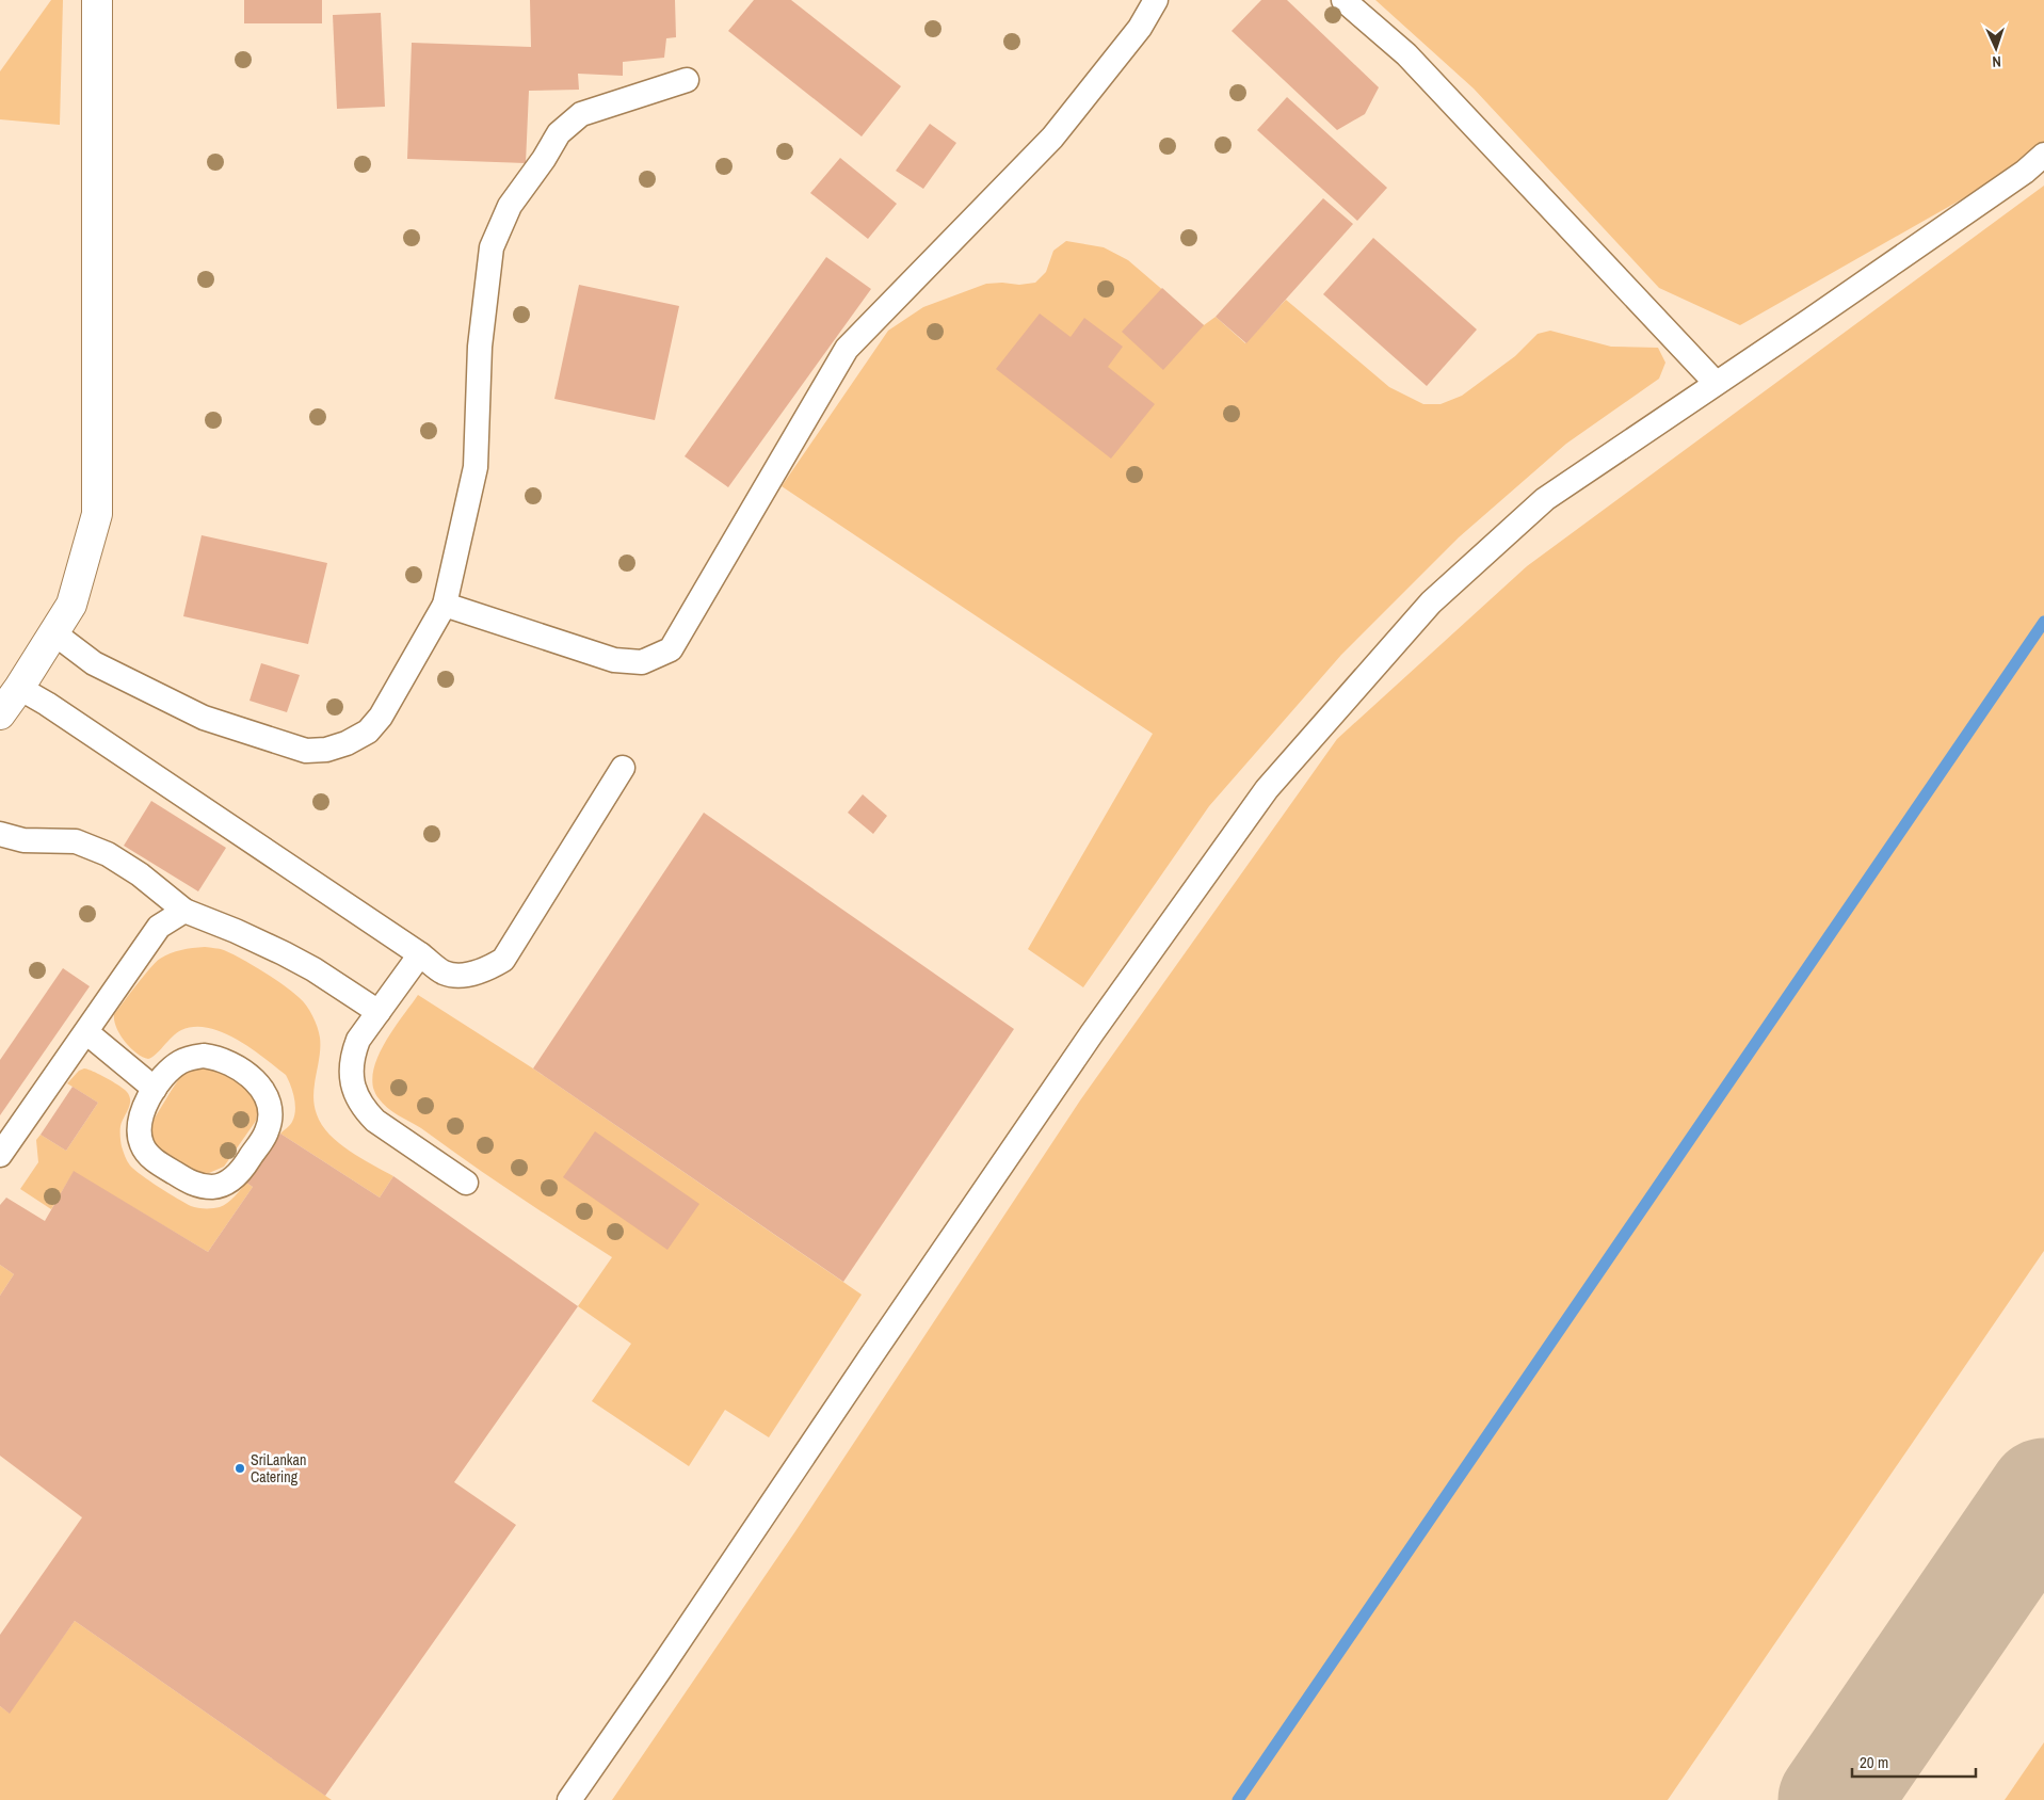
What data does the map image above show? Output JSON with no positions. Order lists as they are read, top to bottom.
{
  "places": ["SriLankan Catering"],
  "scale_bar": "20 m",
  "north": "bottom"
}
